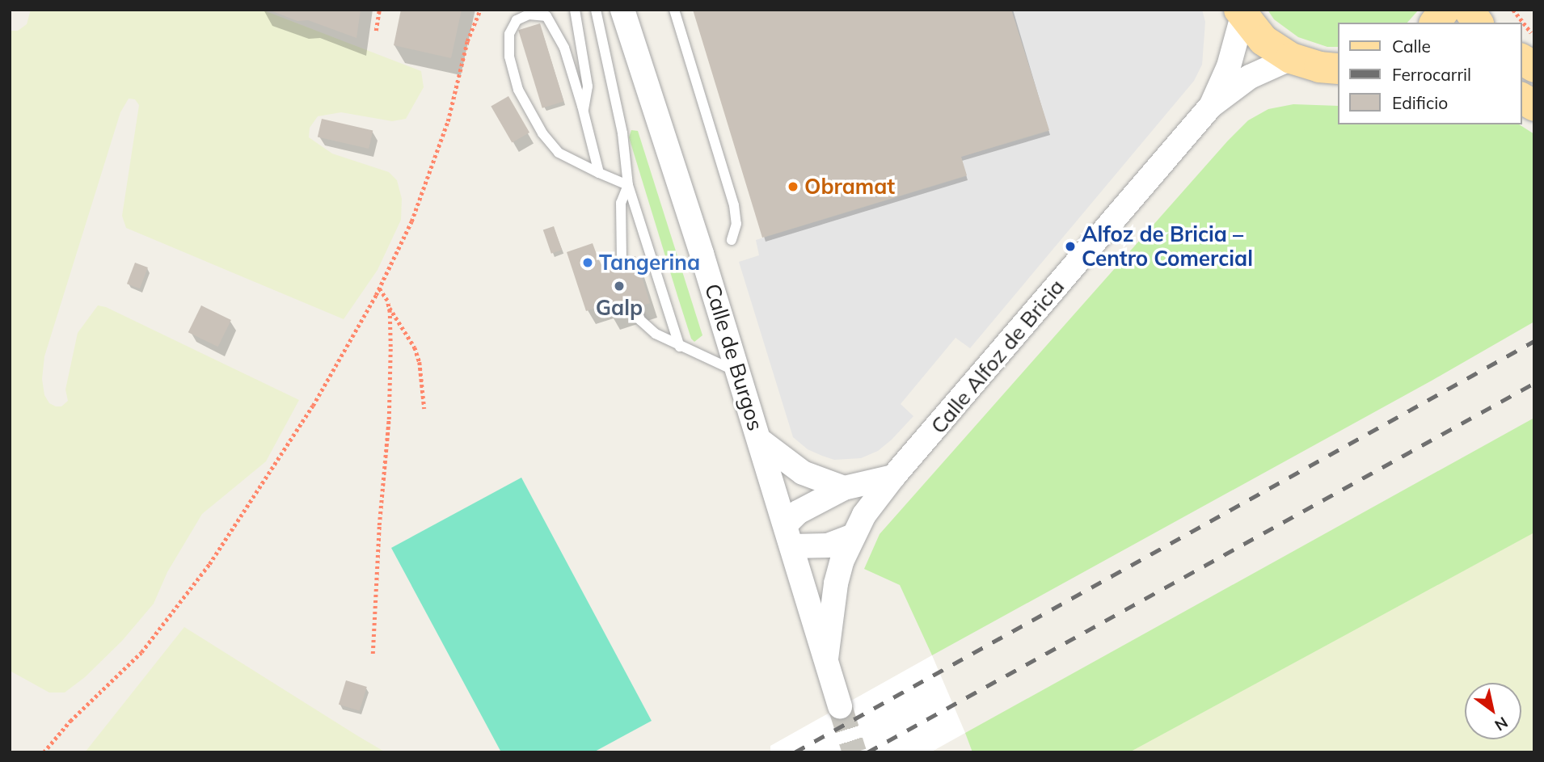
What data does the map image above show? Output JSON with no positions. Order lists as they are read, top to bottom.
{
  "streets": {
    "street": ["Calle Alfoz de Bricia", "Calle de Burgos"]
  },
  "crossings": [
    ["Calle Alfoz de Bricia", "Calle de Burgos"]
  ],
  "places": [
    "Obramat",
    "Alfoz de Bricia – Centro Comercial",
    "Tangerina",
    "Galp"
  ],
  "legend": ["Calle", "Ferrocarril", "Edificio"],
  "north": "bottom right"
}
